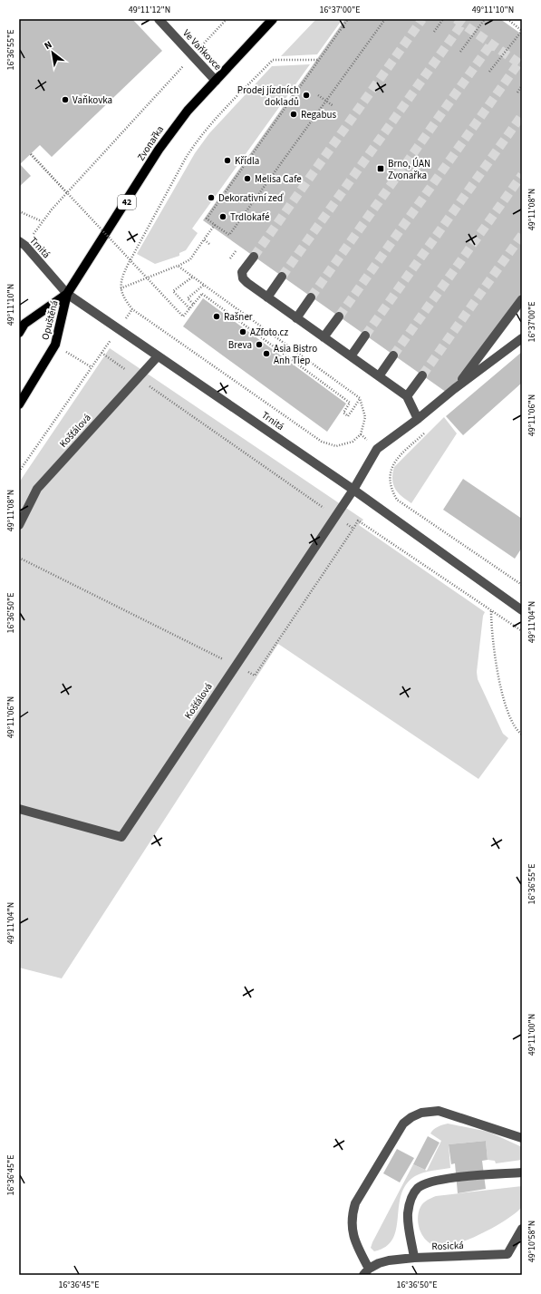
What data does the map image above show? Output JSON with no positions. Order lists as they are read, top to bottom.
{
  "streets": {
    "main road": ["Zvonařka", "42", "Opuštěná"],
    "street": [
      "Ve Vaňkovce",
      "Trnitá",
      "Košťálová",
      "Rosická"
    ]
  },
  "crossings": [
    ["Ve Vaňkovce", "Zvonařka"],
    ["Zvonařka", "Trnitá"],
    ["Zvonařka", "Opuštěná"],
    ["Trnitá", "Opuštěná"],
    ["Trnitá", "Košťálová"]
  ],
  "places": {
    "other": [
      "Prodej jízdních dokladů",
      "Vaňkovka",
      "Regabus",
      "Křídla",
      "Melisa Cafe",
      "Dekorativní zeď",
      "Trdlokafé",
      "Rašner",
      "AZfoto.cz",
      "Breva",
      "Asia Bistro Anh Tiep"
    ],
    "transit": ["Brno, ÚAN Zvonařka"]
  },
  "north": "top left",
  "coordinates": [
    "49°11'12\"N",
    "16°37'00\"E",
    "49°11'10\"N",
    "16°36'55\"E",
    "49°11'08\"N",
    "49°11'06\"N",
    "16°36'50\"E",
    "49°11'04\"N",
    "49°11'00\"N",
    "16°36'45\"E",
    "49°10'58\"N"
  ]
}
